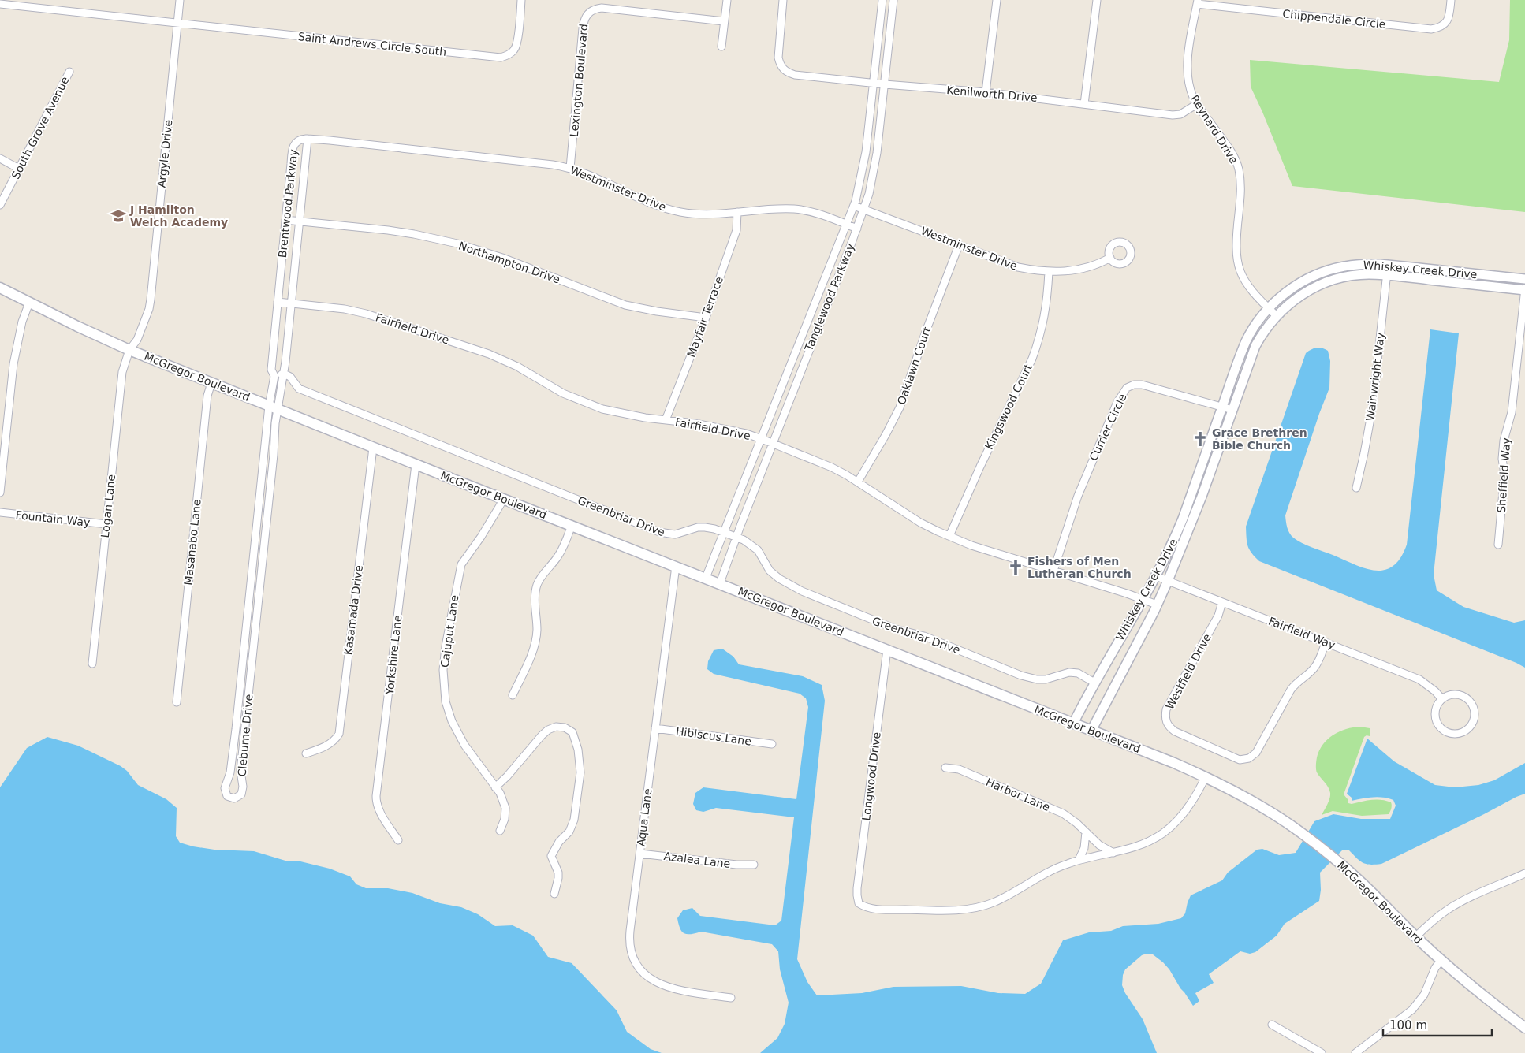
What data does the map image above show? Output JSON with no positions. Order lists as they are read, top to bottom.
{
  "streets": {
    "main road": ["McGregor Boulevard"],
    "street": [
      "Chippendale Circle",
      "Saint Andrews Circle South",
      "Lexington Boulevard",
      "Kenilworth Drive",
      "South Grove Avenue",
      "Reynard Drive",
      "Argyle Drive",
      "Westminster Drive",
      "Brentwood Parkway",
      "Northampton Drive",
      "Whiskey Creek Drive",
      "Tanglewood Parkway",
      "Mayfair Terrace",
      "Fairfield Drive",
      "Oaklawn Court",
      "Wainwright Way",
      "Kingswood Court",
      "Currier Circle",
      "Sheffield Way",
      "Logan Lane",
      "Greenbriar Drive",
      "Fountain Way",
      "Masanabo Lane",
      "Kasamada Drive",
      "Cajuput Lane",
      "Fairfield Way",
      "Yorkshire Lane",
      "Westfield Drive",
      "Cleburne Drive",
      "Hibiscus Lane",
      "Longwood Drive",
      "Harbor Lane",
      "Aqua Lane",
      "Azalea Lane"
    ]
  },
  "crossings": [
    ["Chippendale Circle", "Reynard Drive"],
    ["Saint Andrews Circle South", "Argyle Drive"],
    ["Lexington Boulevard", "Westminster Drive"],
    ["Kenilworth Drive", "Reynard Drive"],
    ["Kenilworth Drive", "Tanglewood Parkway"],
    ["Reynard Drive", "Whiskey Creek Drive"],
    ["Argyle Drive", "McGregor Boulevard"],
    ["Argyle Drive", "Logan Lane"],
    ["Westminster Drive", "Brentwood Parkway"],
    ["Westminster Drive", "Tanglewood Parkway"],
    ["Westminster Drive", "Mayfair Terrace"],
    ["Westminster Drive", "Oaklawn Court"],
    ["Westminster Drive", "Kingswood Court"],
    ["Brentwood Parkway", "Northampton Drive"],
    ["Brentwood Parkway", "Fairfield Drive"],
    ["Brentwood Parkway", "McGregor Boulevard"],
    ["Brentwood Parkway", "Greenbriar Drive"],
    ["Brentwood Parkway", "Cleburne Drive"],
    ["Northampton Drive", "Mayfair Terrace"],
    ["Whiskey Creek Drive", "Fairfield Drive"],
    ["Whiskey Creek Drive", "McGregor Boulevard"],
    ["Whiskey Creek Drive", "Wainwright Way"],
    ["Whiskey Creek Drive", "Currier Circle"],
    ["Whiskey Creek Drive", "Sheffield Way"],
    ["Whiskey Creek Drive", "Greenbriar Drive"],
    ["Whiskey Creek Drive", "Fairfield Way"],
    ["Tanglewood Parkway", "Fairfield Drive"],
    ["Tanglewood Parkway", "McGregor Boulevard"],
    ["Tanglewood Parkway", "Greenbriar Drive"],
    ["Mayfair Terrace", "Fairfield Drive"],
    ["Fairfield Drive", "Oaklawn Court"],
    ["Fairfield Drive", "Kingswood Court"],
    ["Fairfield Drive", "Currier Circle"],
    ["McGregor Boulevard", "Logan Lane"],
    ["McGregor Boulevard", "Masanabo Lane"],
    ["McGregor Boulevard", "Kasamada Drive"],
    ["McGregor Boulevard", "Cajuput Lane"],
    ["McGregor Boulevard", "Yorkshire Lane"],
    ["McGregor Boulevard", "Cleburne Drive"],
    ["McGregor Boulevard", "Longwood Drive"],
    ["McGregor Boulevard", "Aqua Lane"],
    ["Logan Lane", "Fountain Way"],
    ["Fairfield Way", "Westfield Drive"],
    ["Hibiscus Lane", "Aqua Lane"],
    ["Aqua Lane", "Azalea Lane"]
  ],
  "places": {
    "school or university": ["J Hamilton Welch Academy"],
    "church": ["Grace Brethren Bible Church", "Fishers of Men Lutheran Church"]
  },
  "scale_bar": "100 m"
}
